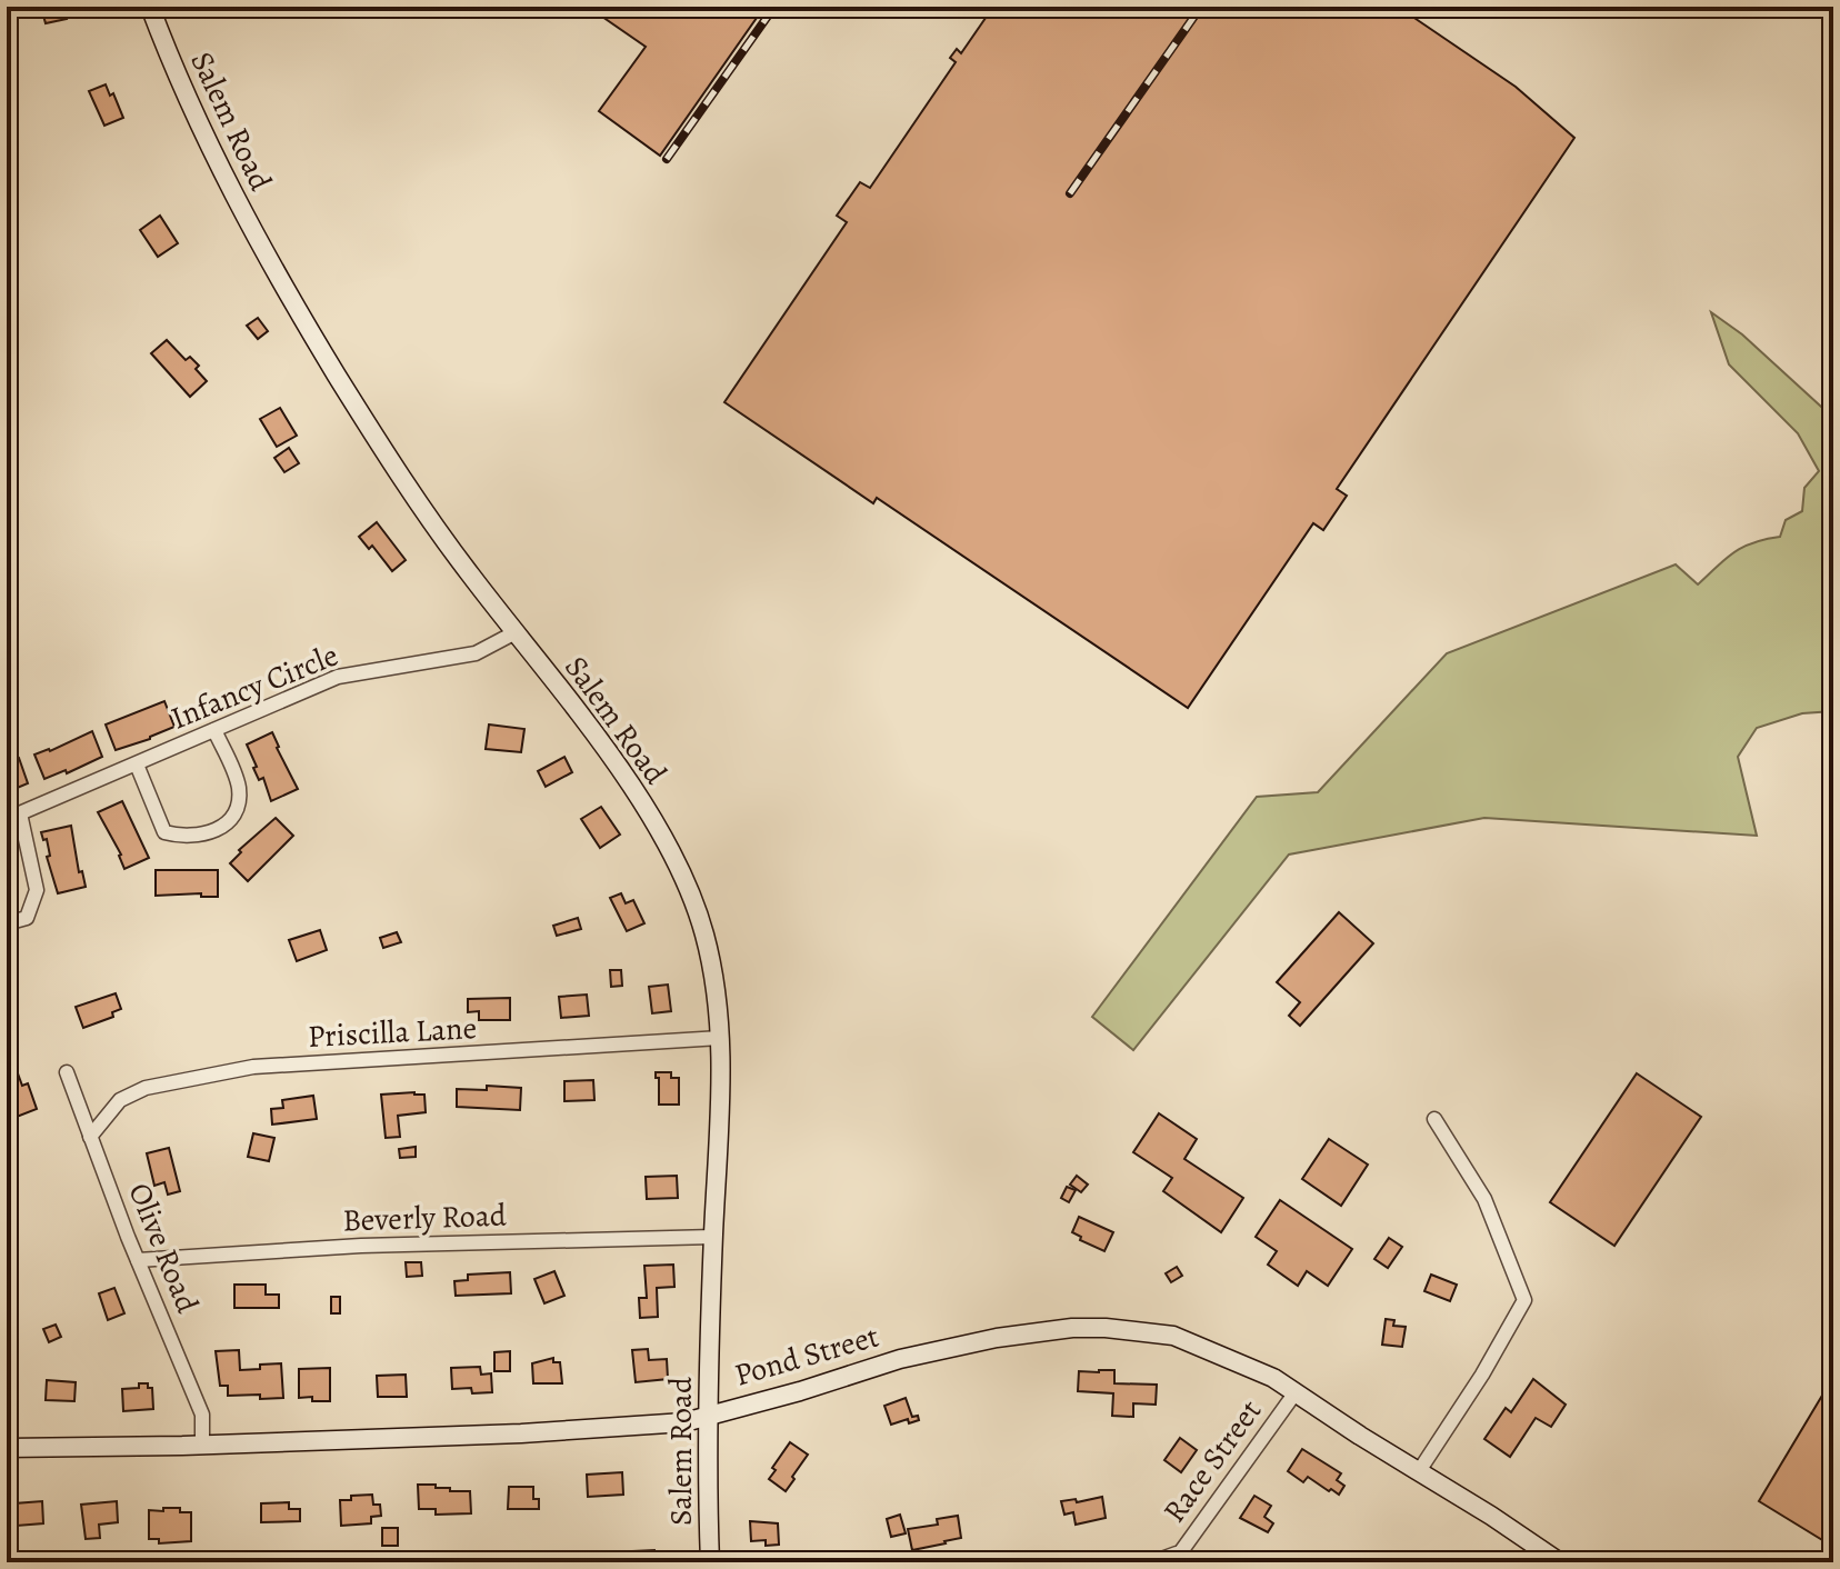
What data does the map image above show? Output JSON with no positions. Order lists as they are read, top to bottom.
{
  "streets": {
    "main road": ["Salem Road", "Pond Street"],
    "street": [
      "Infancy Circle",
      "Priscilla Lane",
      "Beverly Road",
      "Olive Road",
      "Race Street"
    ]
  },
  "crossings": [
    ["Salem Road", "Infancy Circle"],
    ["Salem Road", "Priscilla Lane"],
    ["Salem Road", "Beverly Road"],
    ["Salem Road", "Pond Street"],
    ["Priscilla Lane", "Olive Road"],
    ["Beverly Road", "Olive Road"],
    ["Olive Road", "Pond Street"],
    ["Pond Street", "Race Street"]
  ]
}
